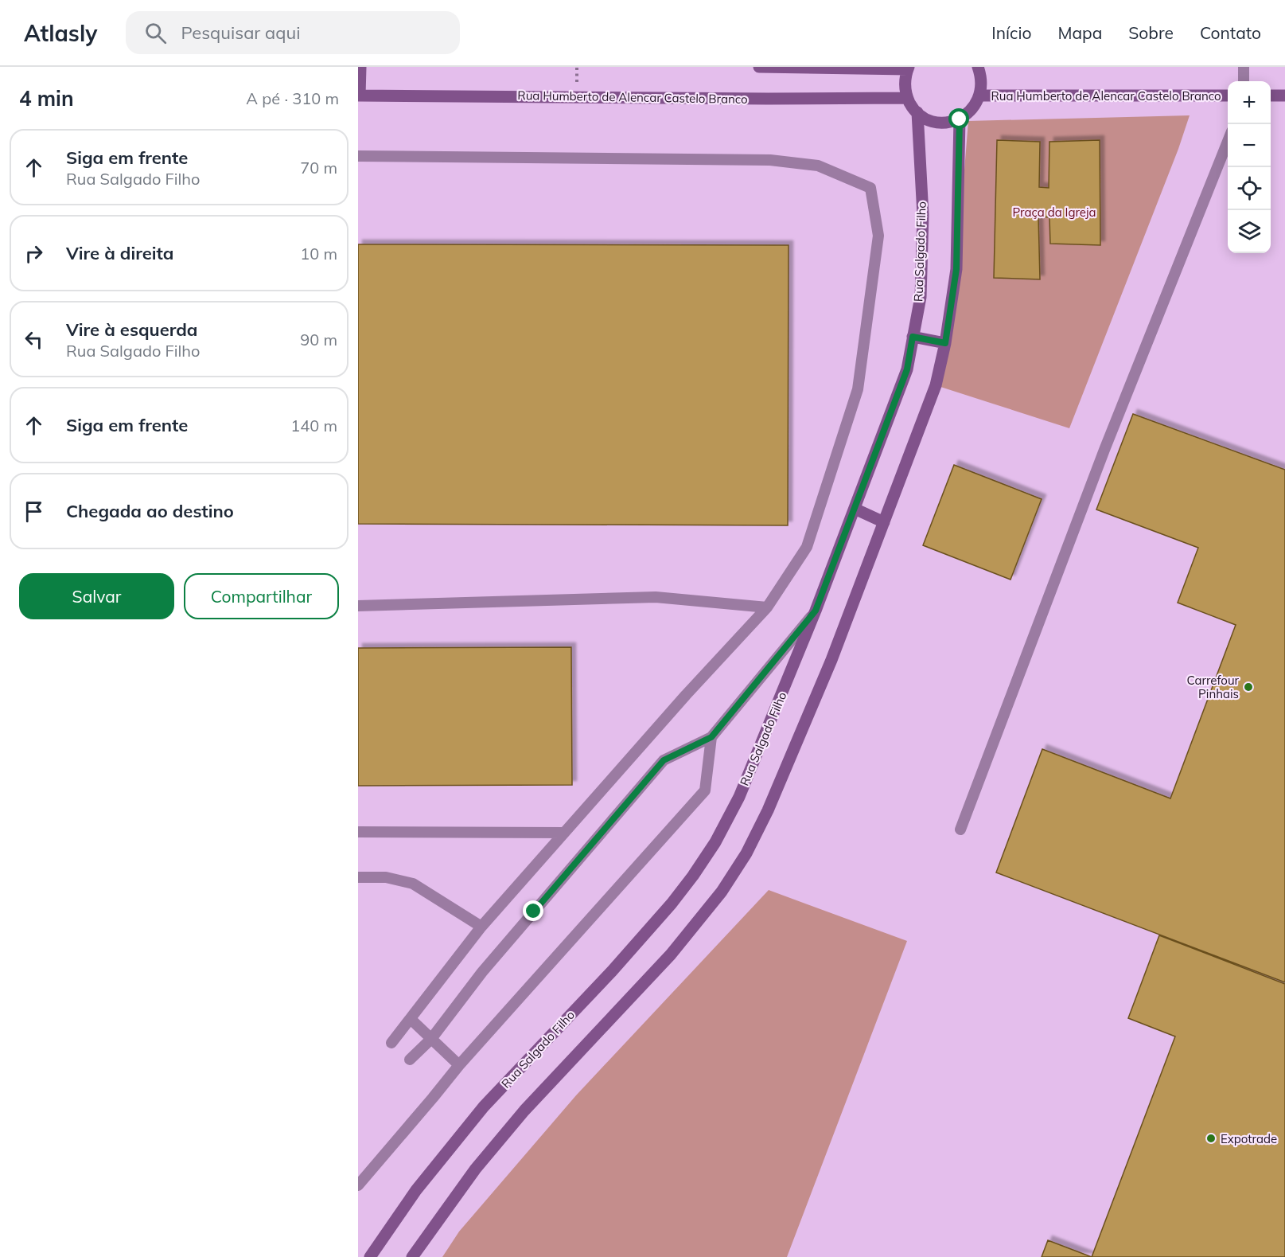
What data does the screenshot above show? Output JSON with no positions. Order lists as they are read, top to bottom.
{
  "streets": {
    "main road": ["Rua Humberto de Alencar Castelo Branco", "Rua Salgado Filho"]
  },
  "parks": ["Praça da Igreja"],
  "places": ["Carrefour Pinhais", "Expotrade"],
  "page": {
    "header": "Atlasly",
    "search": "Pesquisar aqui",
    "nav": [
      "Início",
      "Mapa",
      "Sobre",
      "Contato"
    ],
    "heading": ["4 min", "A pé · 310 m"],
    "map_buttons": ["+", "−"],
    "list": [
      ["Siga em frente", "Rua Salgado Filho", "70 m"],
      ["Vire à direita", "10 m"],
      ["Vire à esquerda", "Rua Salgado Filho", "90 m"],
      ["Siga em frente", "140 m"],
      "Chegada ao destino"
    ],
    "buttons": ["Salvar", "Compartilhar"]
  }
}
